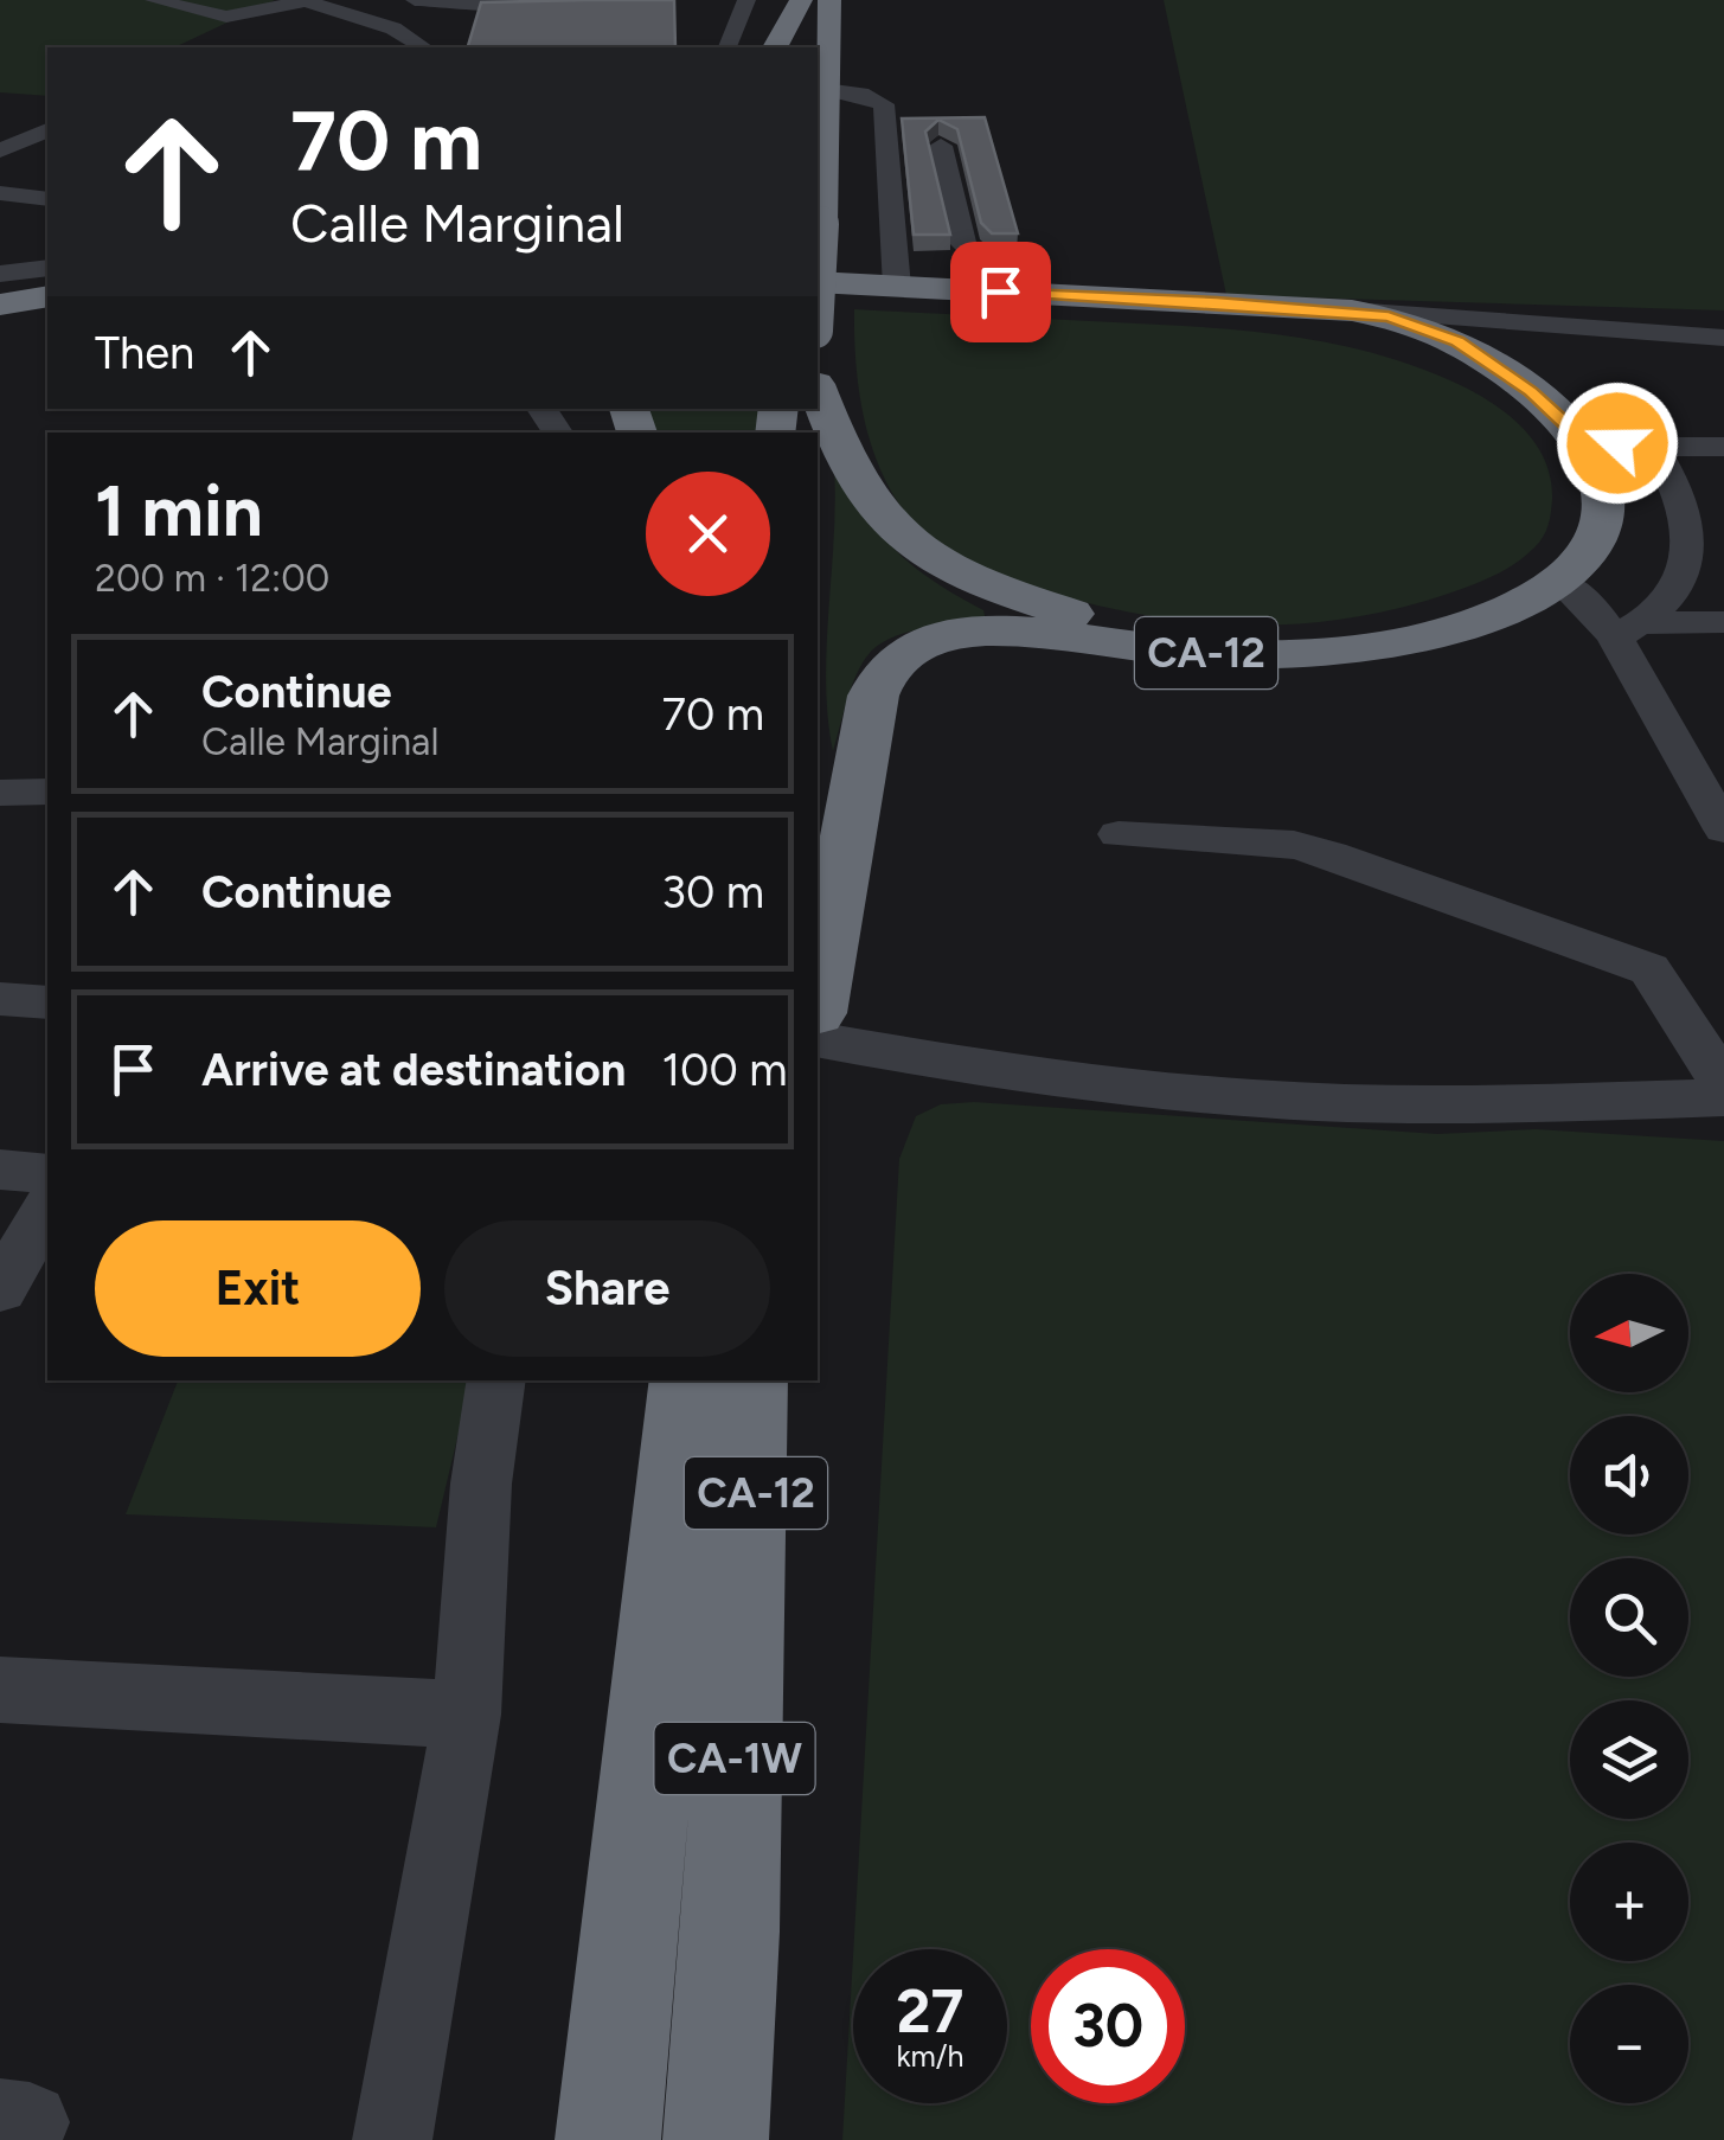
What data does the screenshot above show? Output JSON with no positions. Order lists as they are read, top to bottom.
{
  "streets": {
    "highway": ["CA-12", "CA-1W"]
  },
  "crossings": [
    ["CA-12", "CA-1W"]
  ],
  "north": "left",
  "page": {
    "turn": ["70 m", "Calle Marginal"],
    "then": "Then",
    "heading": ["1 min", "200 m · 12:00"],
    "list": [
      {
        "name": "Continue",
        "note": "Calle Marginal",
        "value": "70 m"
      },
      {
        "name": "Continue",
        "value": "30 m"
      },
      {
        "name": "Arrive at destination",
        "value": "100 m"
      }
    ],
    "buttons": ["Exit", "Share"],
    "map_buttons": ["+", "−"],
    "speed": "27 km/h",
    "limit": "30"
  }
}
